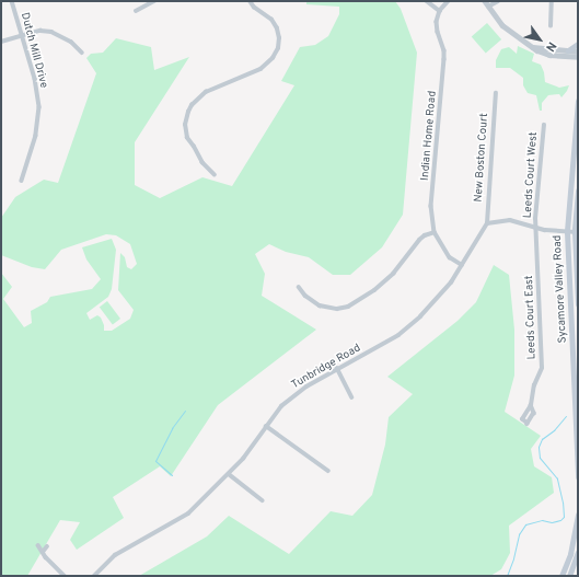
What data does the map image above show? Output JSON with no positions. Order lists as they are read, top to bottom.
{
  "streets": {
    "main road": ["Sycamore Valley Road"],
    "street": [
      "Dutch Mill Drive",
      "Indian Home Road",
      "New Boston Court",
      "Leeds Court West",
      "Leeds Court East",
      "Tunbridge Road"
    ]
  },
  "crossings": [
    ["Indian Home Road", "Tunbridge Road"],
    ["New Boston Court", "Tunbridge Road"],
    ["Leeds Court West", "Leeds Court East"]
  ],
  "north": "bottom right"
}
